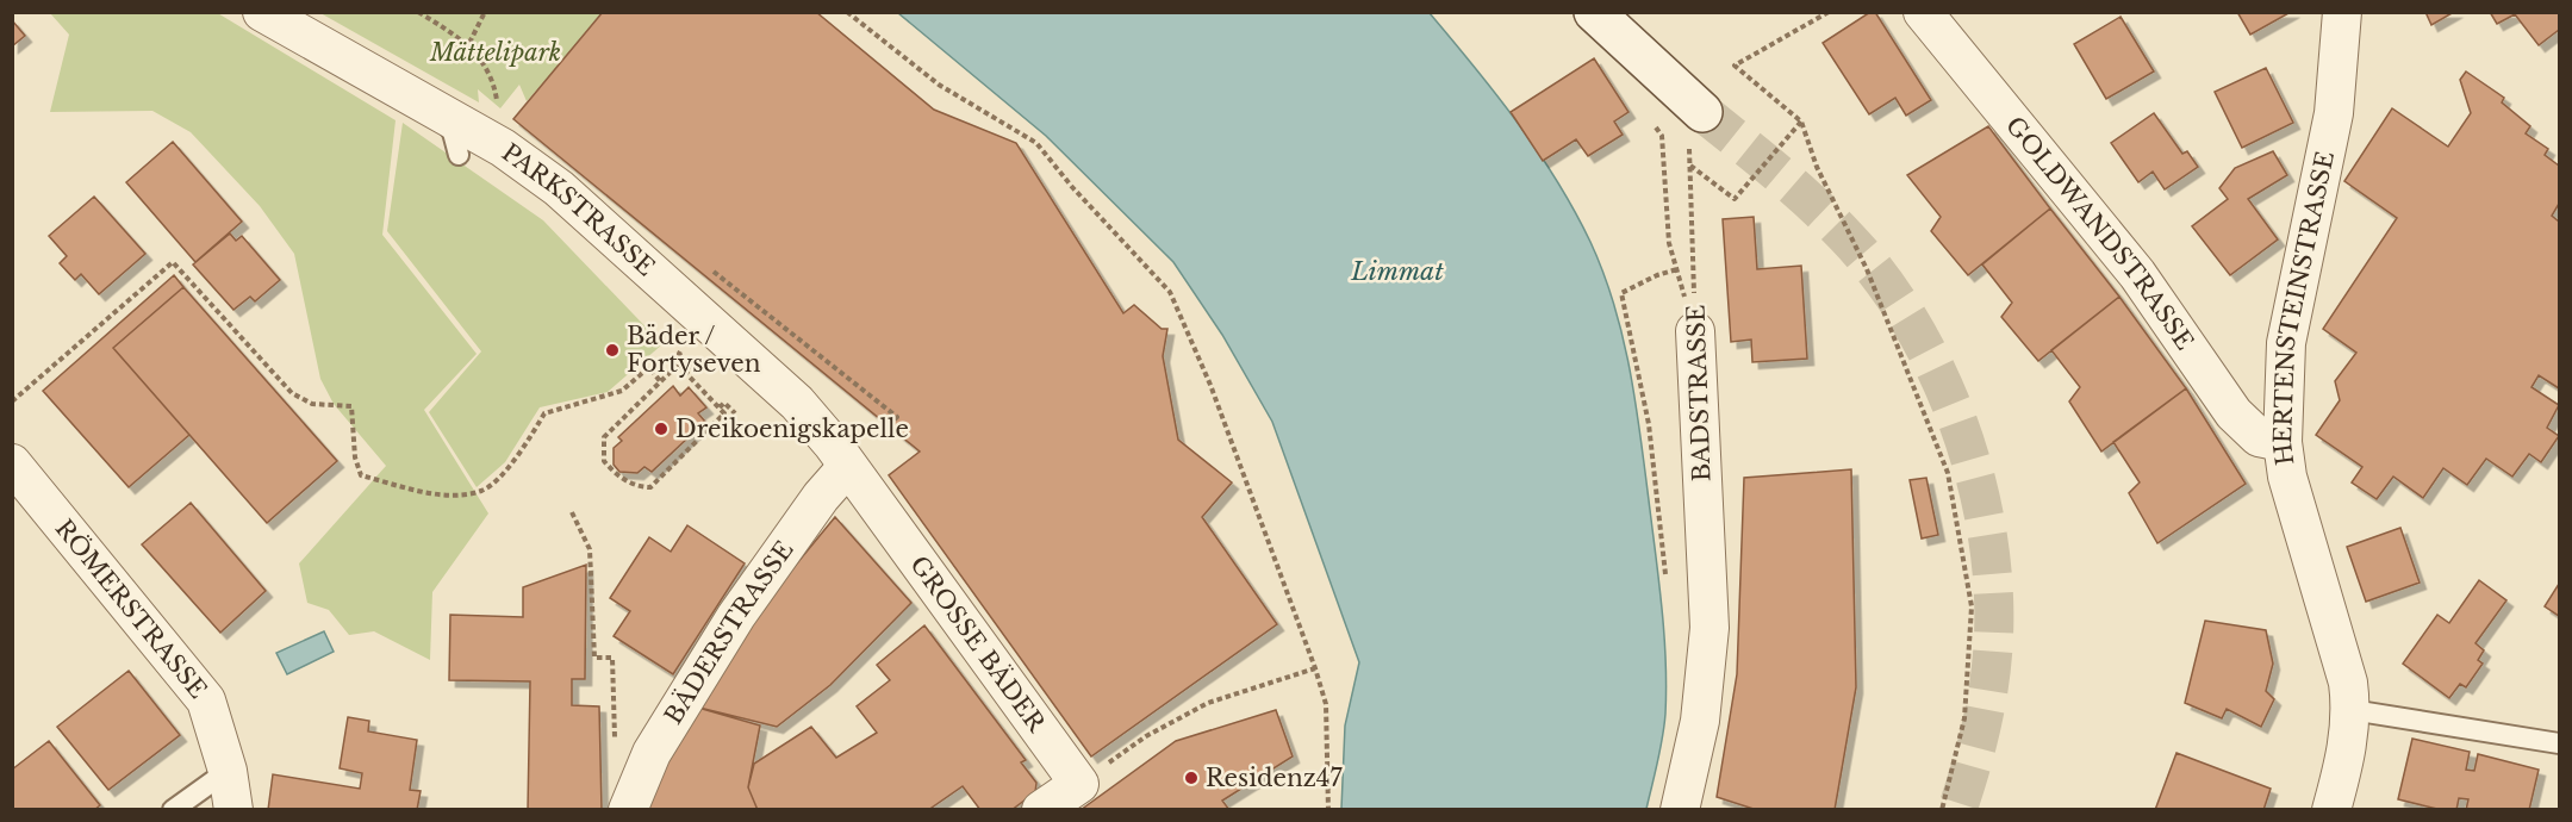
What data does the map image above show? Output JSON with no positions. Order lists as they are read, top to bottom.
{
  "streets": {
    "street": [
      "PARKSTRASSE",
      "GOLDWANDSTRASSE",
      "HERTENSTEINSTRASSE",
      "BADSTRASSE",
      "RÖMERSTRASSE",
      "BÄDERSTRASSE",
      "GROSSE BÄDER"
    ]
  },
  "crossings": [
    ["PARKSTRASSE", "BÄDERSTRASSE"],
    ["PARKSTRASSE", "GROSSE BÄDER"],
    ["GOLDWANDSTRASSE", "HERTENSTEINSTRASSE"],
    ["BÄDERSTRASSE", "GROSSE BÄDER"]
  ],
  "water": ["Limmat"],
  "parks": ["Mättelipark"],
  "places": ["Bäder / Fortyseven", "Dreikoenigskapelle", "Residenz47"]
}
